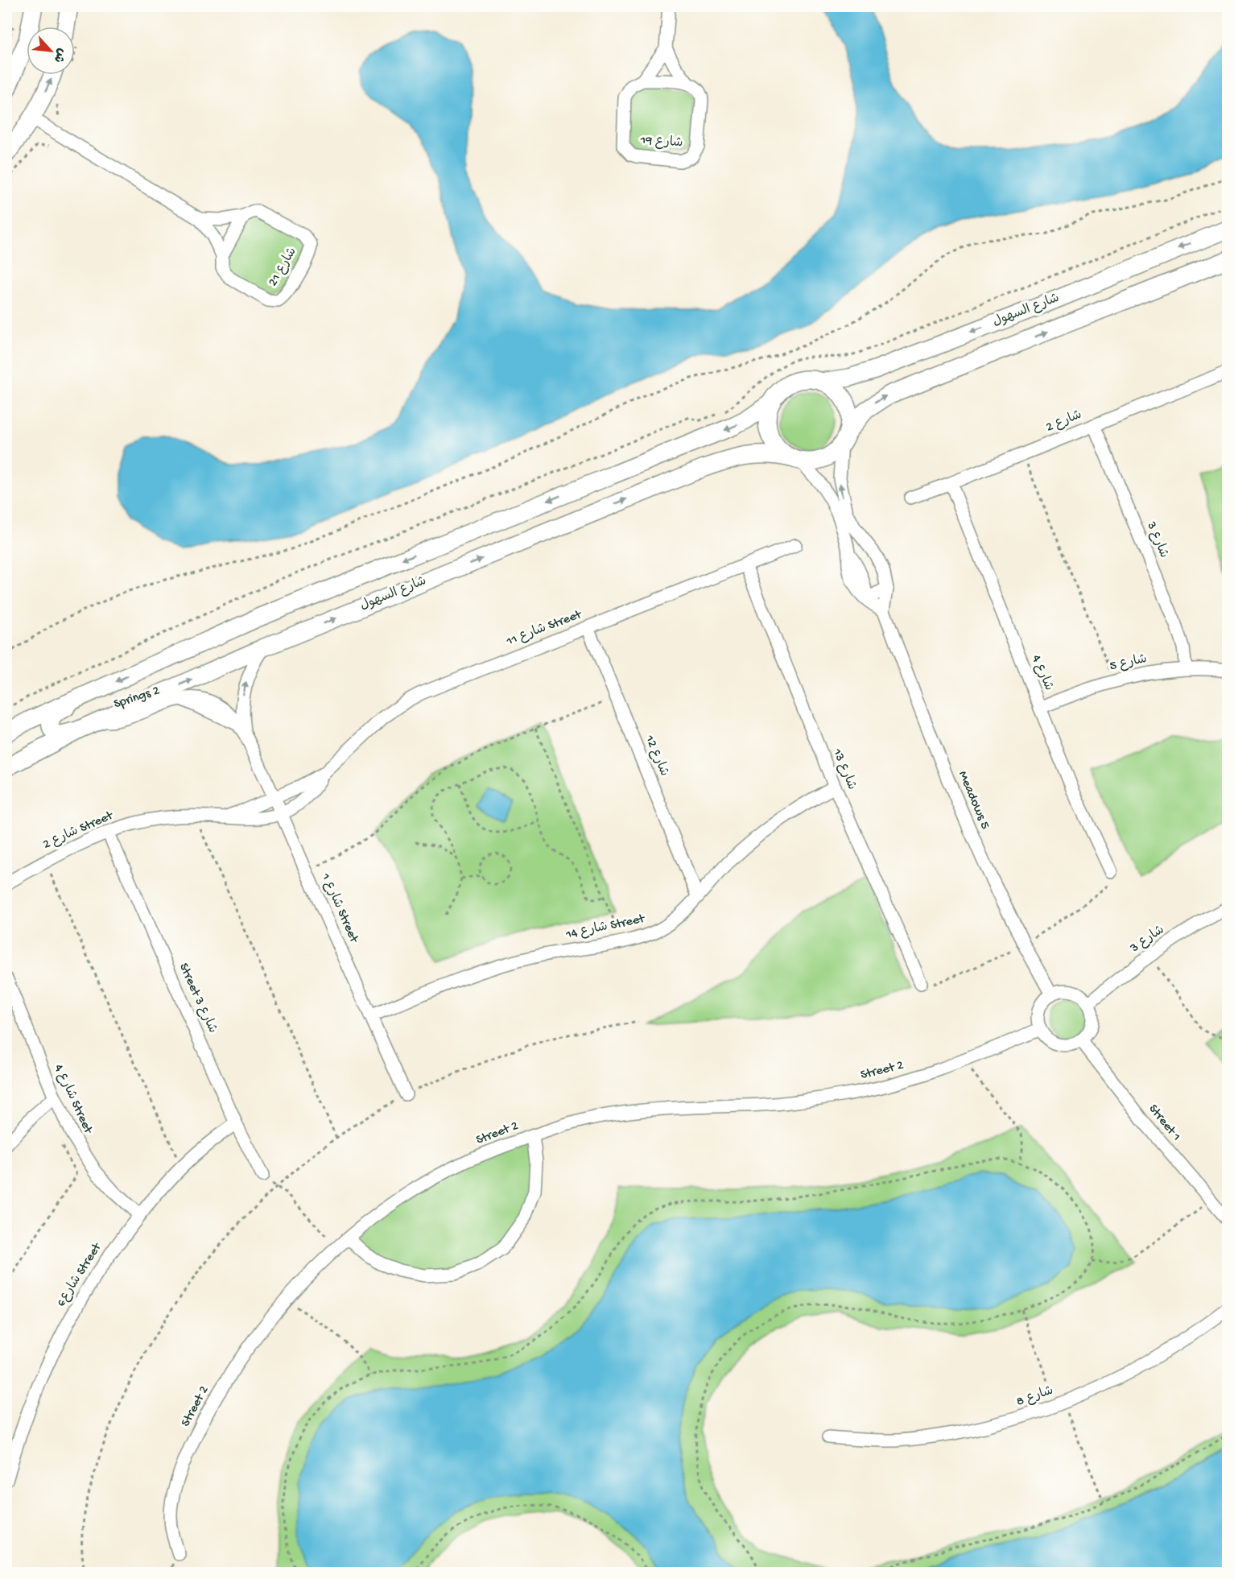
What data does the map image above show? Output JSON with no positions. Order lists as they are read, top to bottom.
{
  "streets": {
    "main road": ["شارع السهول"],
    "street": [
      "شارع 19",
      "شارع 21",
      "شارع 2",
      "شارع 3",
      "شارع 11 Street",
      "شارع 5",
      "شارع 4",
      "Springs 2",
      "شارع 12",
      "شارع 13",
      "Meadows 5",
      "شارع 2 Street",
      "شارع 1 Street",
      "شارع 14 Street",
      "Street شارع 3",
      "Street 2",
      "شارع 4 Street",
      "Street 1",
      "شارع6 Street",
      "شارع 8"
    ]
  },
  "crossings": [
    ["شارع السهول", "Springs 2"],
    ["شارع السهول", "Meadows 5"],
    ["شارع 2", "شارع 3"],
    ["شارع 2", "شارع 4"],
    ["شارع 3", "شارع 5"],
    ["شارع 3", "Meadows 5"],
    ["شارع 3", "Street 2"],
    ["شارع 3", "Street 1"],
    ["شارع 11 Street", "شارع 12"],
    ["شارع 11 Street", "شارع 13"],
    ["شارع 11 Street", "شارع 2 Street"],
    ["شارع 11 Street", "شارع 1 Street"],
    ["شارع 5", "شارع 4"],
    ["Springs 2", "شارع 1 Street"],
    ["شارع 12", "شارع 14 Street"],
    ["شارع 13", "شارع 14 Street"],
    ["Meadows 5", "Street 2"],
    ["Meadows 5", "Street 1"],
    ["شارع 2 Street", "شارع 1 Street"],
    ["شارع 2 Street", "Street شارع 3"],
    ["شارع 1 Street", "شارع 14 Street"],
    ["Street شارع 3", "شارع6 Street"],
    ["Street 2", "Street 1"],
    ["شارع 4 Street", "شارع6 Street"]
  ],
  "north": "bottom right"
}
